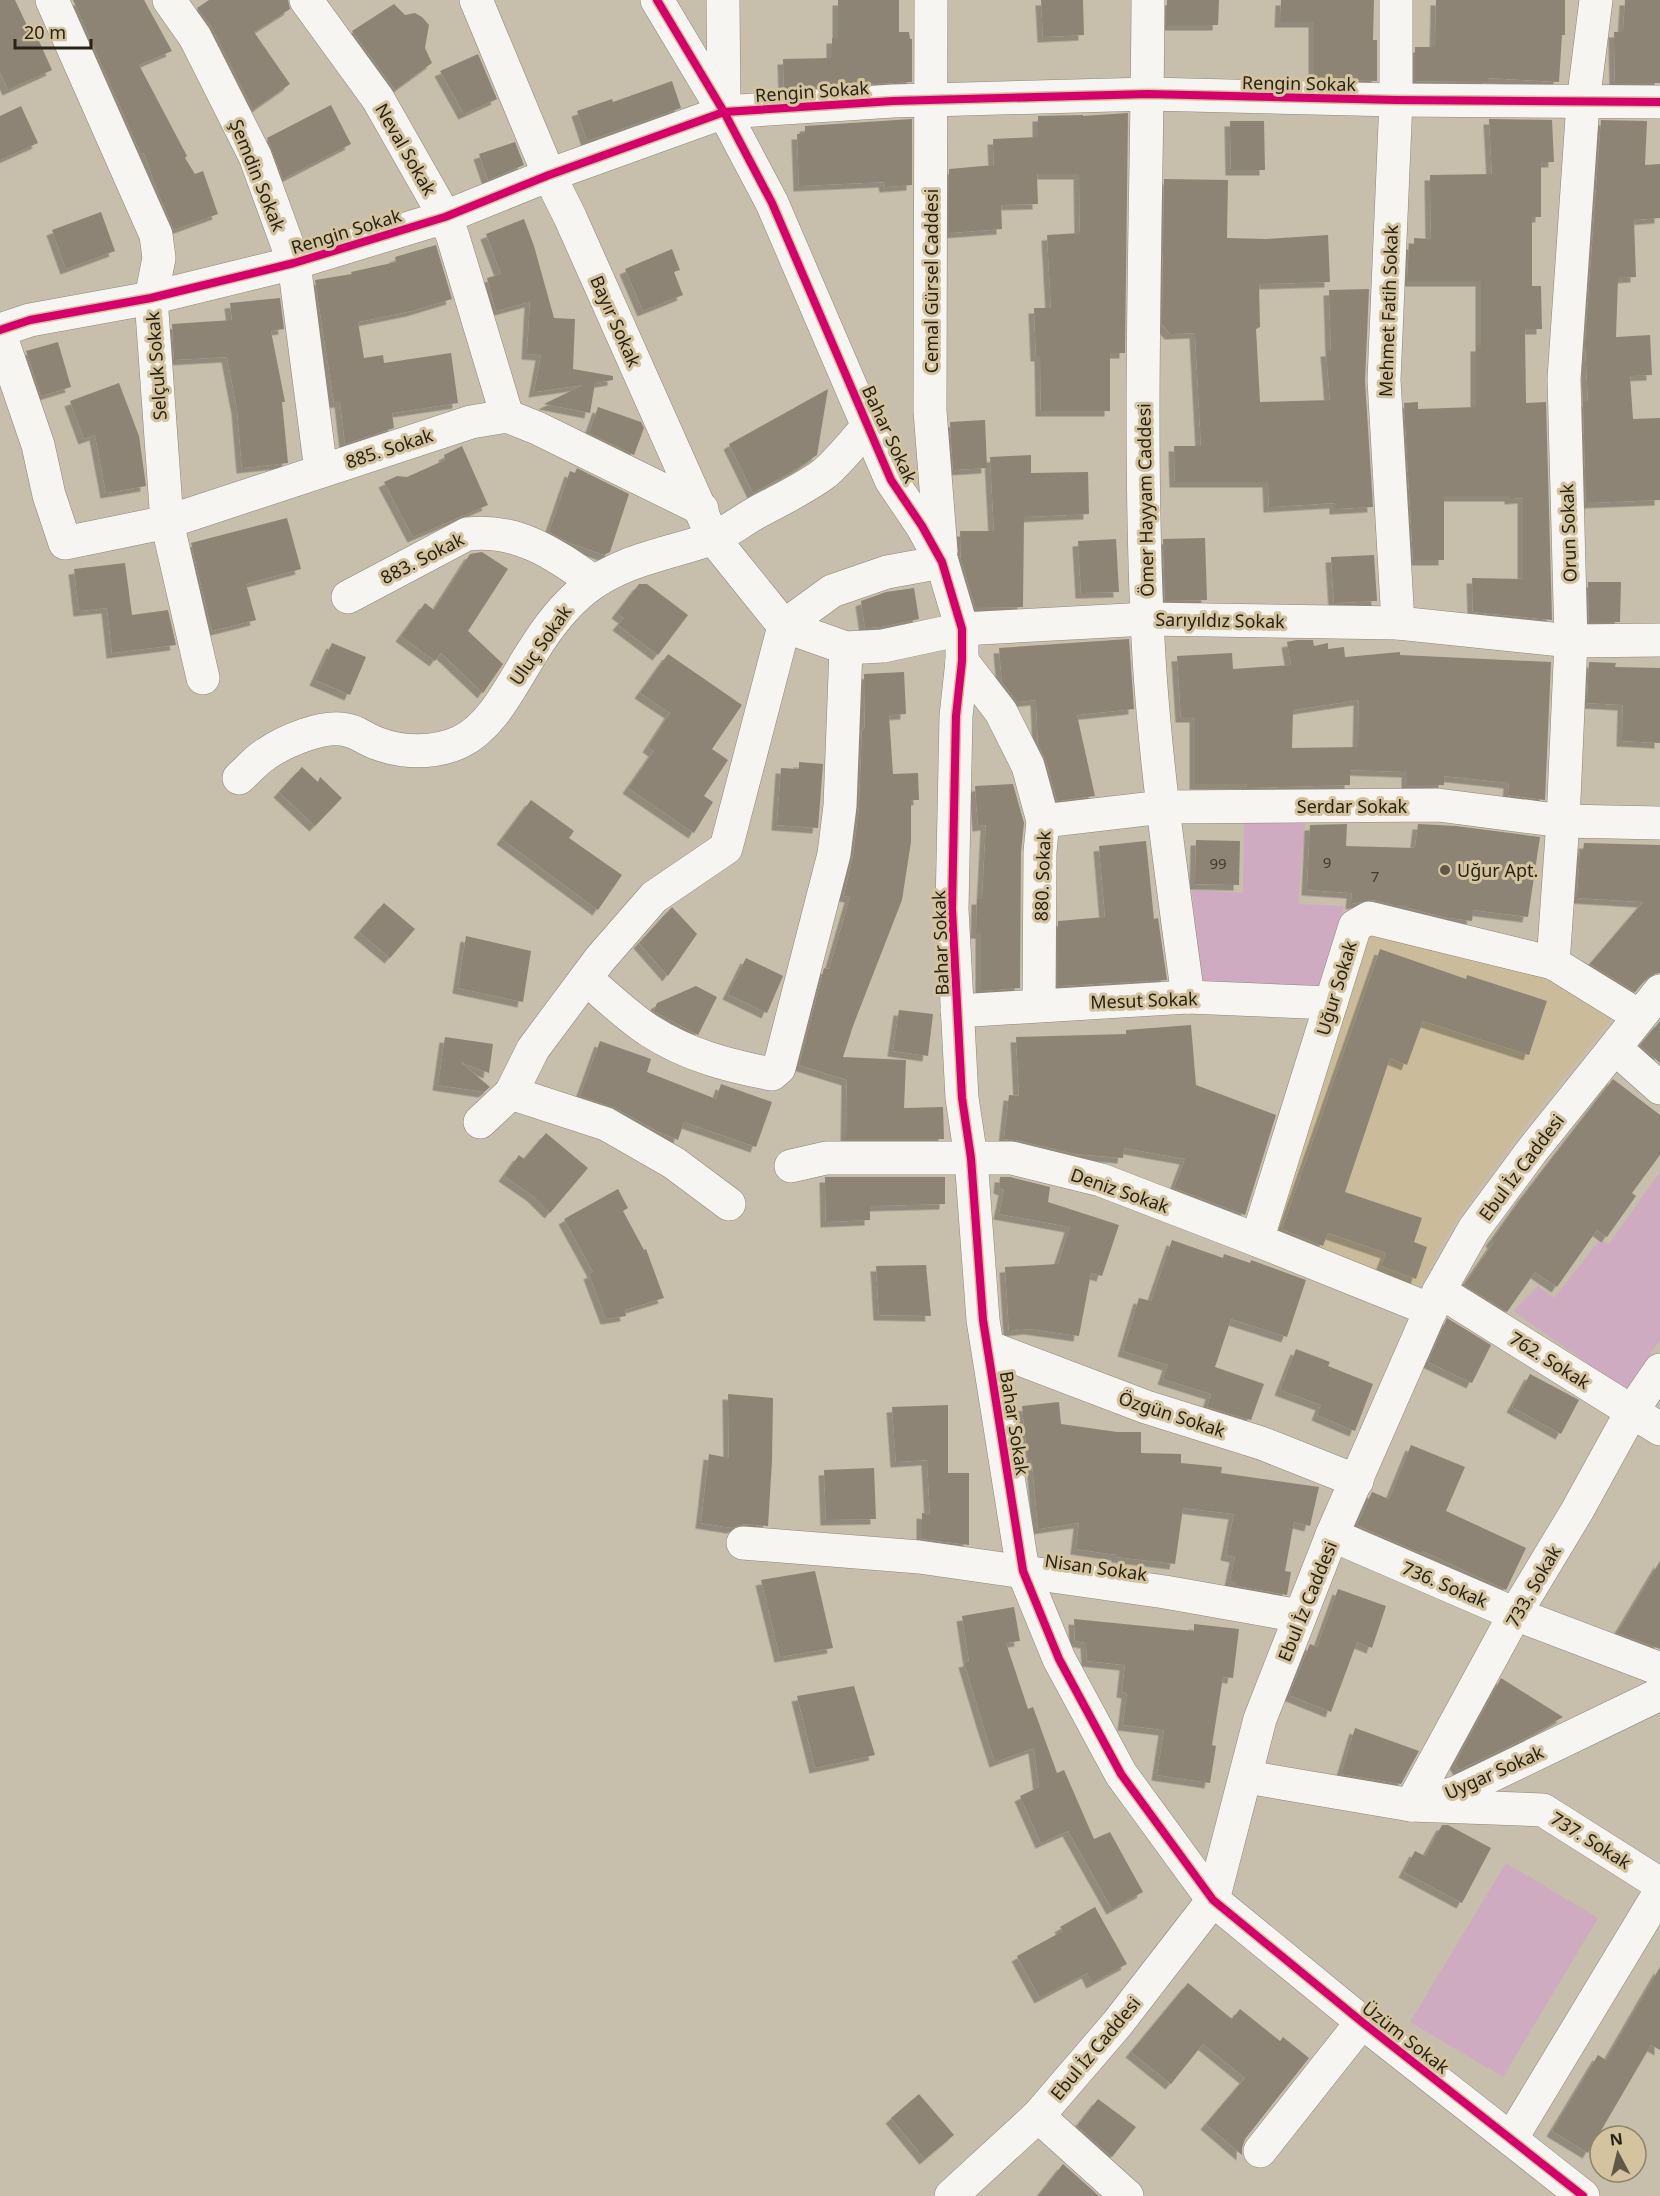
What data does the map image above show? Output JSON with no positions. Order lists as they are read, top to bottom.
{
  "streets": {
    "street": [
      "Rengin Sokak",
      "Neval Sokak",
      "Şemdin Sokak",
      "Cemal Gürsel Caddesi",
      "Mehmet Fatih Sokak",
      "Bayır Sokak",
      "Selçuk Sokak",
      "Bahar Sokak",
      "885. Sokak",
      "Ömer Hayyam Caddesi",
      "Orun Sokak",
      "883. Sokak",
      "Sarıyıldız Sokak",
      "Uluç Sokak",
      "Serdar Sokak",
      "880. Sokak",
      "Uğur Sokak",
      "Mesut Sokak",
      "Ebul İz Caddesi",
      "Deniz Sokak",
      "762. Sokak",
      "Özgün Sokak",
      "Nisan Sokak",
      "736. Sokak",
      "733. Sokak",
      "Uygar Sokak",
      "737. Sokak",
      "Üzüm Sokak"
    ]
  },
  "crossings": [
    ["Rengin Sokak", "Neval Sokak"],
    ["Rengin Sokak", "Şemdin Sokak"],
    ["Rengin Sokak", "Cemal Gürsel Caddesi"],
    ["Rengin Sokak", "Mehmet Fatih Sokak"],
    ["Rengin Sokak", "Bayır Sokak"],
    ["Rengin Sokak", "Selçuk Sokak"],
    ["Rengin Sokak", "Bahar Sokak"],
    ["Rengin Sokak", "885. Sokak"],
    ["Rengin Sokak", "Ömer Hayyam Caddesi"],
    ["Rengin Sokak", "Orun Sokak"],
    ["Neval Sokak", "885. Sokak"],
    ["Şemdin Sokak", "885. Sokak"],
    ["Cemal Gürsel Caddesi", "Bahar Sokak"],
    ["Mehmet Fatih Sokak", "Sarıyıldız Sokak"],
    ["Bayır Sokak", "Sarıyıldız Sokak"],
    ["Bayır Sokak", "Uluç Sokak"],
    ["Selçuk Sokak", "885. Sokak"],
    ["Bahar Sokak", "Sarıyıldız Sokak"],
    ["Bahar Sokak", "Uluç Sokak"],
    ["Bahar Sokak", "880. Sokak"],
    ["Bahar Sokak", "Mesut Sokak"],
    ["Bahar Sokak", "Ebul İz Caddesi"],
    ["Bahar Sokak", "Deniz Sokak"],
    ["Bahar Sokak", "Özgün Sokak"],
    ["Bahar Sokak", "Nisan Sokak"],
    ["Bahar Sokak", "Üzüm Sokak"],
    ["Ömer Hayyam Caddesi", "Sarıyıldız Sokak"],
    ["Ömer Hayyam Caddesi", "Serdar Sokak"],
    ["Ömer Hayyam Caddesi", "Mesut Sokak"],
    ["Orun Sokak", "Sarıyıldız Sokak"],
    ["Orun Sokak", "Serdar Sokak"],
    ["Orun Sokak", "Uğur Sokak"],
    ["883. Sokak", "Uluç Sokak"],
    ["Serdar Sokak", "880. Sokak"],
    ["880. Sokak", "Mesut Sokak"],
    ["Uğur Sokak", "Mesut Sokak"],
    ["Uğur Sokak", "Ebul İz Caddesi"],
    ["Uğur Sokak", "Deniz Sokak"],
    ["Ebul İz Caddesi", "Deniz Sokak"],
    ["Ebul İz Caddesi", "762. Sokak"],
    ["Ebul İz Caddesi", "Özgün Sokak"],
    ["Ebul İz Caddesi", "Nisan Sokak"],
    ["Ebul İz Caddesi", "736. Sokak"],
    ["Ebul İz Caddesi", "Uygar Sokak"],
    ["Ebul İz Caddesi", "Üzüm Sokak"],
    ["Deniz Sokak", "762. Sokak"],
    ["762. Sokak", "733. Sokak"],
    ["736. Sokak", "733. Sokak"],
    ["733. Sokak", "Uygar Sokak"],
    ["733. Sokak", "737. Sokak"],
    ["Uygar Sokak", "737. Sokak"]
  ],
  "places": ["Uğur Apt."],
  "house_numbers": ["9", "99", "7"],
  "scale_bar": "20 m",
  "north": "top"
}
